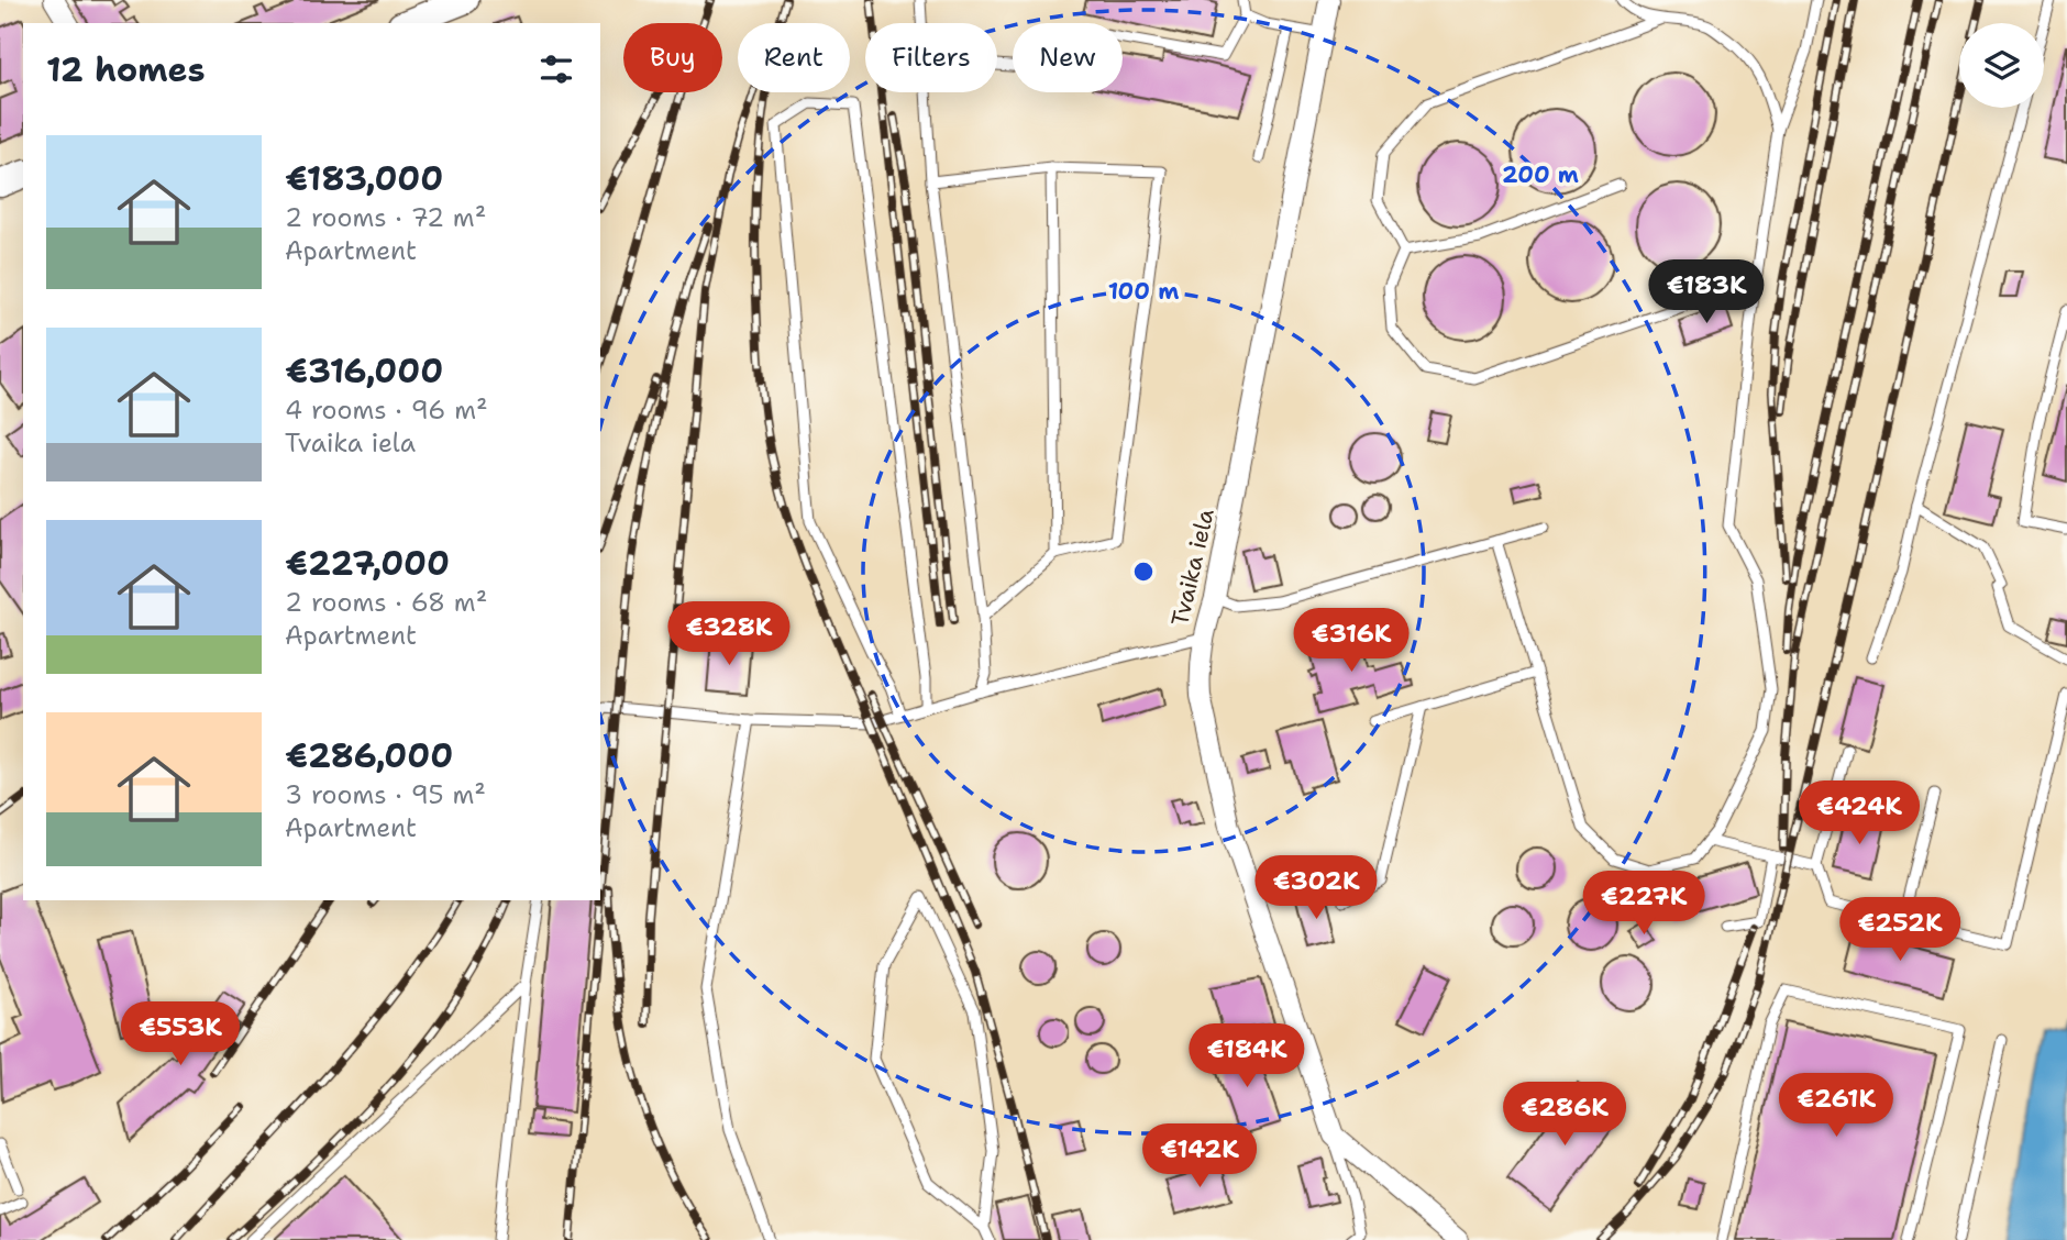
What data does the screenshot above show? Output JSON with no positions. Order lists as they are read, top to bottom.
{
  "streets": {
    "street": ["Tvaika iela"]
  },
  "page": {
    "chip": [
      "Buy",
      "Rent",
      "Filters",
      "New"
    ],
    "heading": "12 homes",
    "list": [
      {
        "name": "€183,000",
        "note": "2 rooms · 72 m² · Apartment"
      },
      {
        "name": "€316,000",
        "note": "4 rooms · 96 m² · Tvaika iela"
      },
      {
        "name": "€227,000",
        "note": "2 rooms · 68 m² · Apartment"
      },
      {
        "name": "€286,000",
        "note": "3 rooms · 95 m² · Apartment"
      }
    ],
    "price": [
      "€183K",
      "€328K",
      "€316K",
      "€424K",
      "€302K",
      "€227K",
      "€252K",
      "€553K",
      "€184K",
      "€261K",
      "€286K",
      "€142K"
    ]
  },
  "rings": ["200 m", "100 m"]
}
